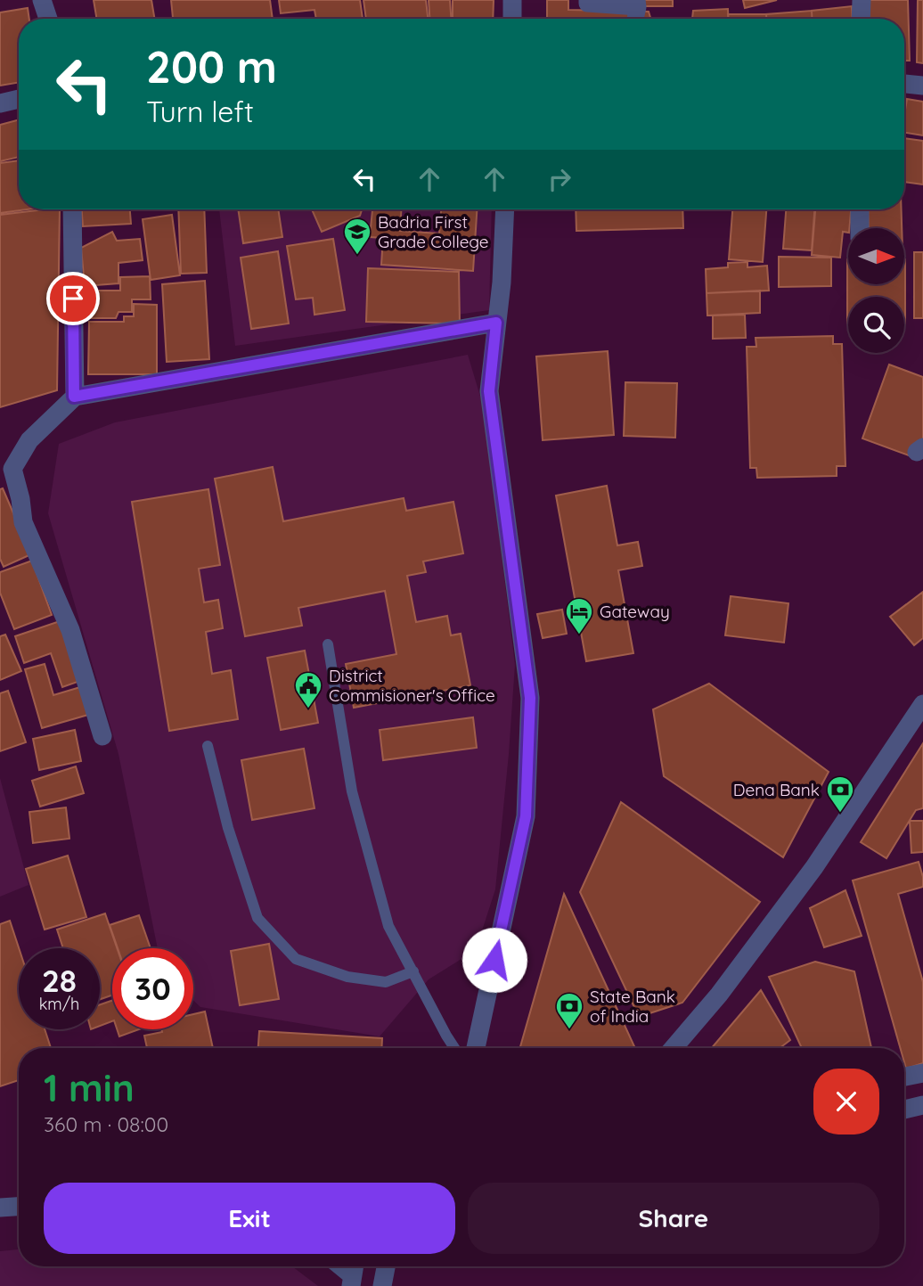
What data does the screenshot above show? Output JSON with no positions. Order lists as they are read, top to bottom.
{
  "places": {
    "school or university": ["Badria First Grade College"],
    "hotel": ["Gateway"],
    "public building": ["District Commisioner's Office"],
    "bank": ["Dena Bank", "State Bank of India"]
  },
  "north": "right",
  "page": {
    "turn": ["200 m", "Turn left"],
    "speed": "28 km/h",
    "limit": "30",
    "heading": ["1 min", "360 m · 08:00"],
    "buttons": ["Exit", "Share"]
  }
}
